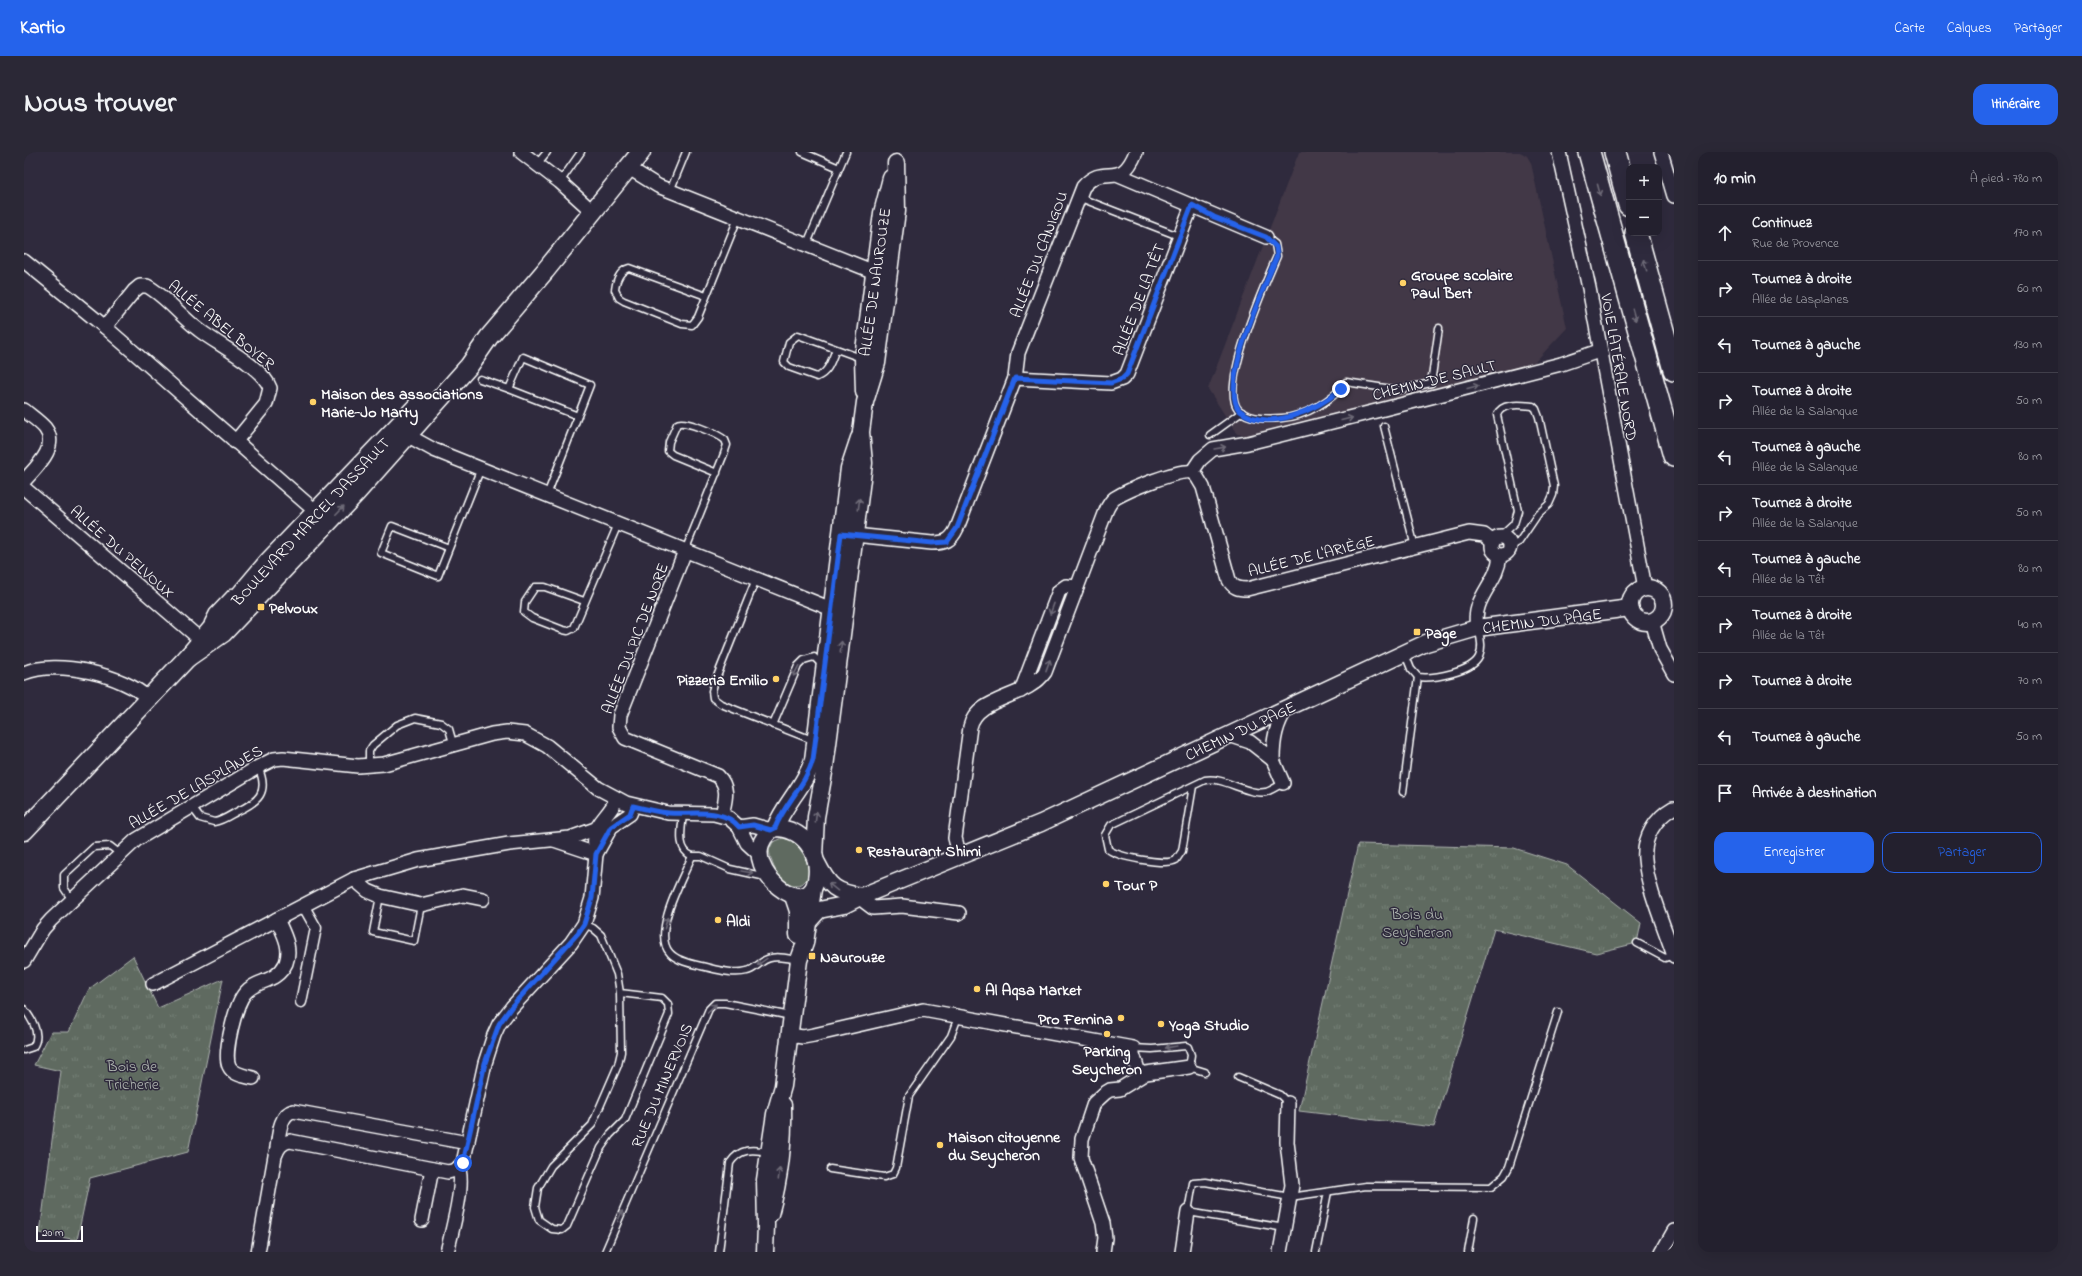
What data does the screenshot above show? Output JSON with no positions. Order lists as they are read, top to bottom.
{
  "streets": {
    "main road": ["BOULEVARD MARCEL DASSAULT"],
    "street": [
      "ALLÉE DU CANIGOU",
      "ALLÉE DE NAUROUZE",
      "ALLÉE DE LA TÊT",
      "ALLÉE ABEL BOYER",
      "VOIE LATÉRALE NORD",
      "CHEMIN DE SAULT",
      "ALLÉE DU PELVOUX",
      "ALLÉE DE L'ARIÈGE",
      "CHEMIN DU PAGE",
      "ALLÉE DU PIC DE NORE",
      "ALLÉE DE LASPLANES"
    ],
    "lane": ["RUE DU MINERVOIS"]
  },
  "crossings": [
    ["ALLÉE DU CANIGOU", "ALLÉE DE NAUROUZE"],
    ["ALLÉE DU CANIGOU", "ALLÉE DE LA TÊT"],
    ["VOIE LATÉRALE NORD", "CHEMIN DE SAULT"],
    ["VOIE LATÉRALE NORD", "CHEMIN DU PAGE"],
    ["CHEMIN DE SAULT", "ALLÉE DE L'ARIÈGE"],
    ["BOULEVARD MARCEL DASSAULT", "ALLÉE DU PELVOUX"],
    ["ALLÉE DU PIC DE NORE", "ALLÉE DE LASPLANES"]
  ],
  "one_way": ["CHEMIN DE SAULT", "RUE DU MINERVOIS"],
  "parks": ["Bois du Seycheron", "Bois de Tricherie"],
  "places": {
    "other": [
      "Groupe scolaire Paul Bert",
      "Maison des associations Marie-Jo Marty",
      "Pizzeria Emilio",
      "Restaurant Shimi",
      "Tour P",
      "Aldi",
      "Al Aqsa Market",
      "Pro Femina",
      "Yoga Studio",
      "Parking Seycheron",
      "Maison citoyenne du Seycheron"
    ],
    "transit": ["Pelvoux", "Page", "Naurouze"]
  },
  "scale_bar": "20 m",
  "page": {
    "header": "Kartio",
    "nav": ["Carte", "Calques", "Partager"],
    "title": "Nous trouver",
    "buttons": [
      "Itinéraire",
      ["Enregistrer", "Partager"]
    ],
    "heading": ["10 min", "À pied · 780 m"],
    "map_buttons": ["+", "−"],
    "list": [
      ["Continuez", "Rue de Provence", "170 m"],
      ["Tournez à droite", "Allée de Lasplanes", "60 m"],
      ["Tournez à gauche", "130 m"],
      ["Tournez à droite", "Allée de la Salanque", "50 m"],
      ["Tournez à gauche", "Allée de la Salanque", "80 m"],
      ["Tournez à droite", "Allée de la Salanque", "50 m"],
      ["Tournez à gauche", "Allée de la Têt", "80 m"],
      ["Tournez à droite", "Allée de la Têt", "40 m"],
      ["Tournez à droite", "70 m"],
      ["Tournez à gauche", "50 m"],
      "Arrivée à destination"
    ],
    "scale": "20 m"
  }
}
